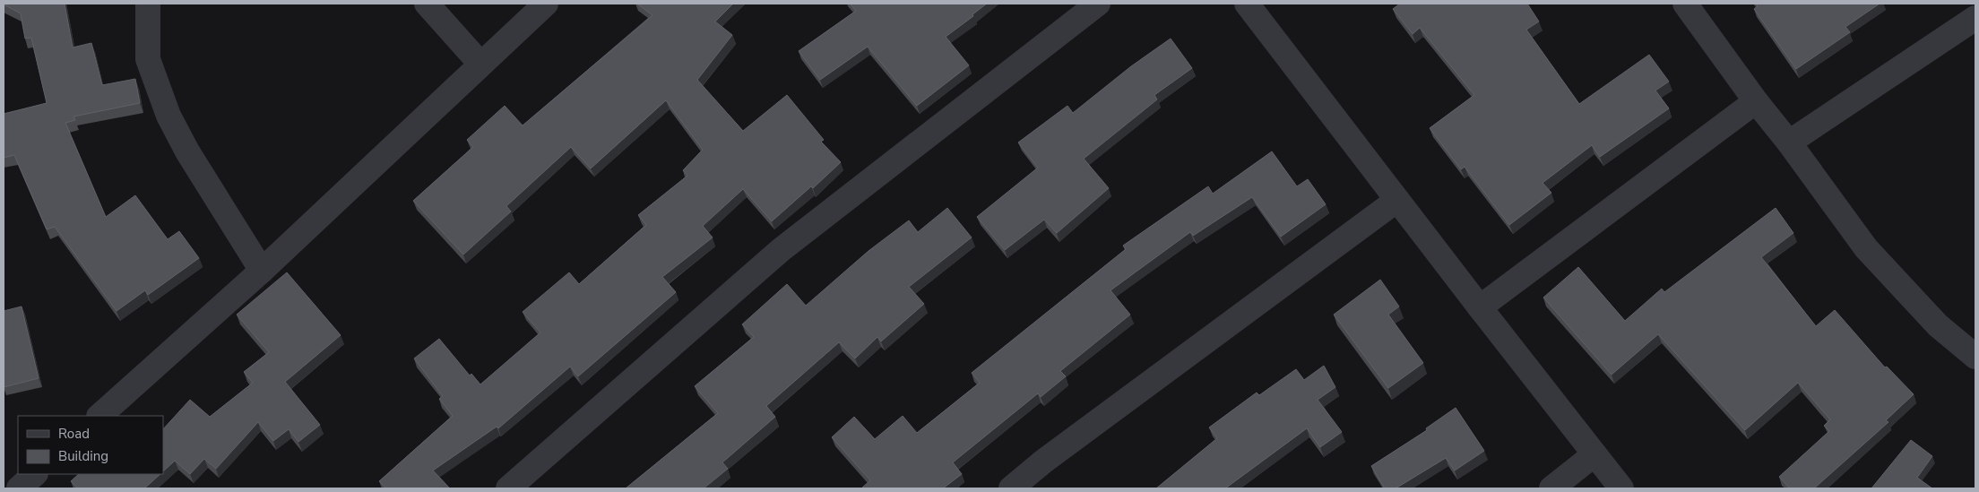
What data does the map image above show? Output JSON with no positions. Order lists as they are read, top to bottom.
{
  "legend": ["Road", "Building"]
}
